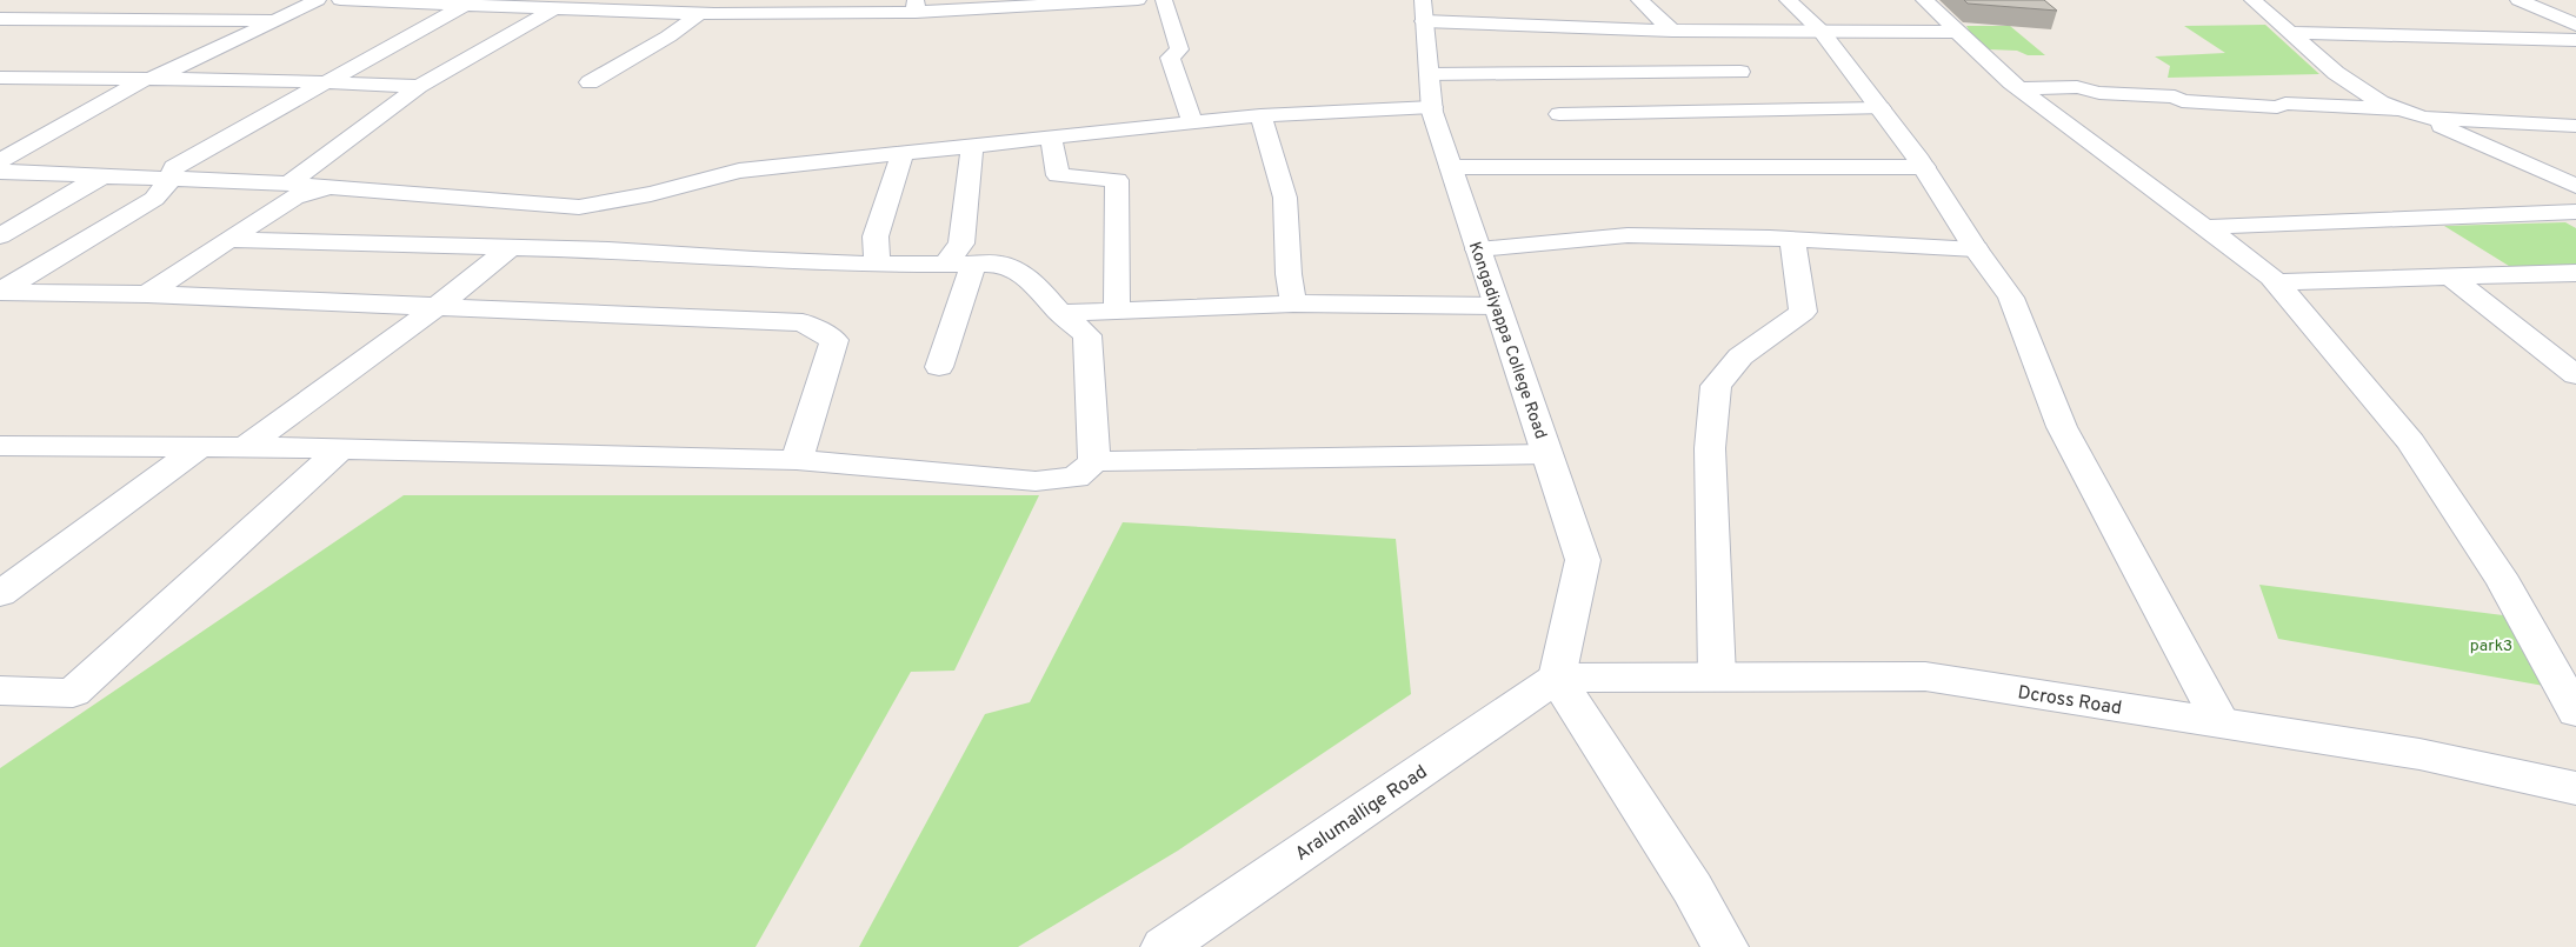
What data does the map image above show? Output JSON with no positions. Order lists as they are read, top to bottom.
{
  "streets": {
    "street": ["Kongadiyappa College Road", "Dcross Road", "Aralumallige Road"]
  },
  "crossings": [
    ["Kongadiyappa College Road", "Dcross Road"],
    ["Kongadiyappa College Road", "Aralumallige Road"],
    ["Dcross Road", "Aralumallige Road"]
  ],
  "parks": ["park3"]
}
